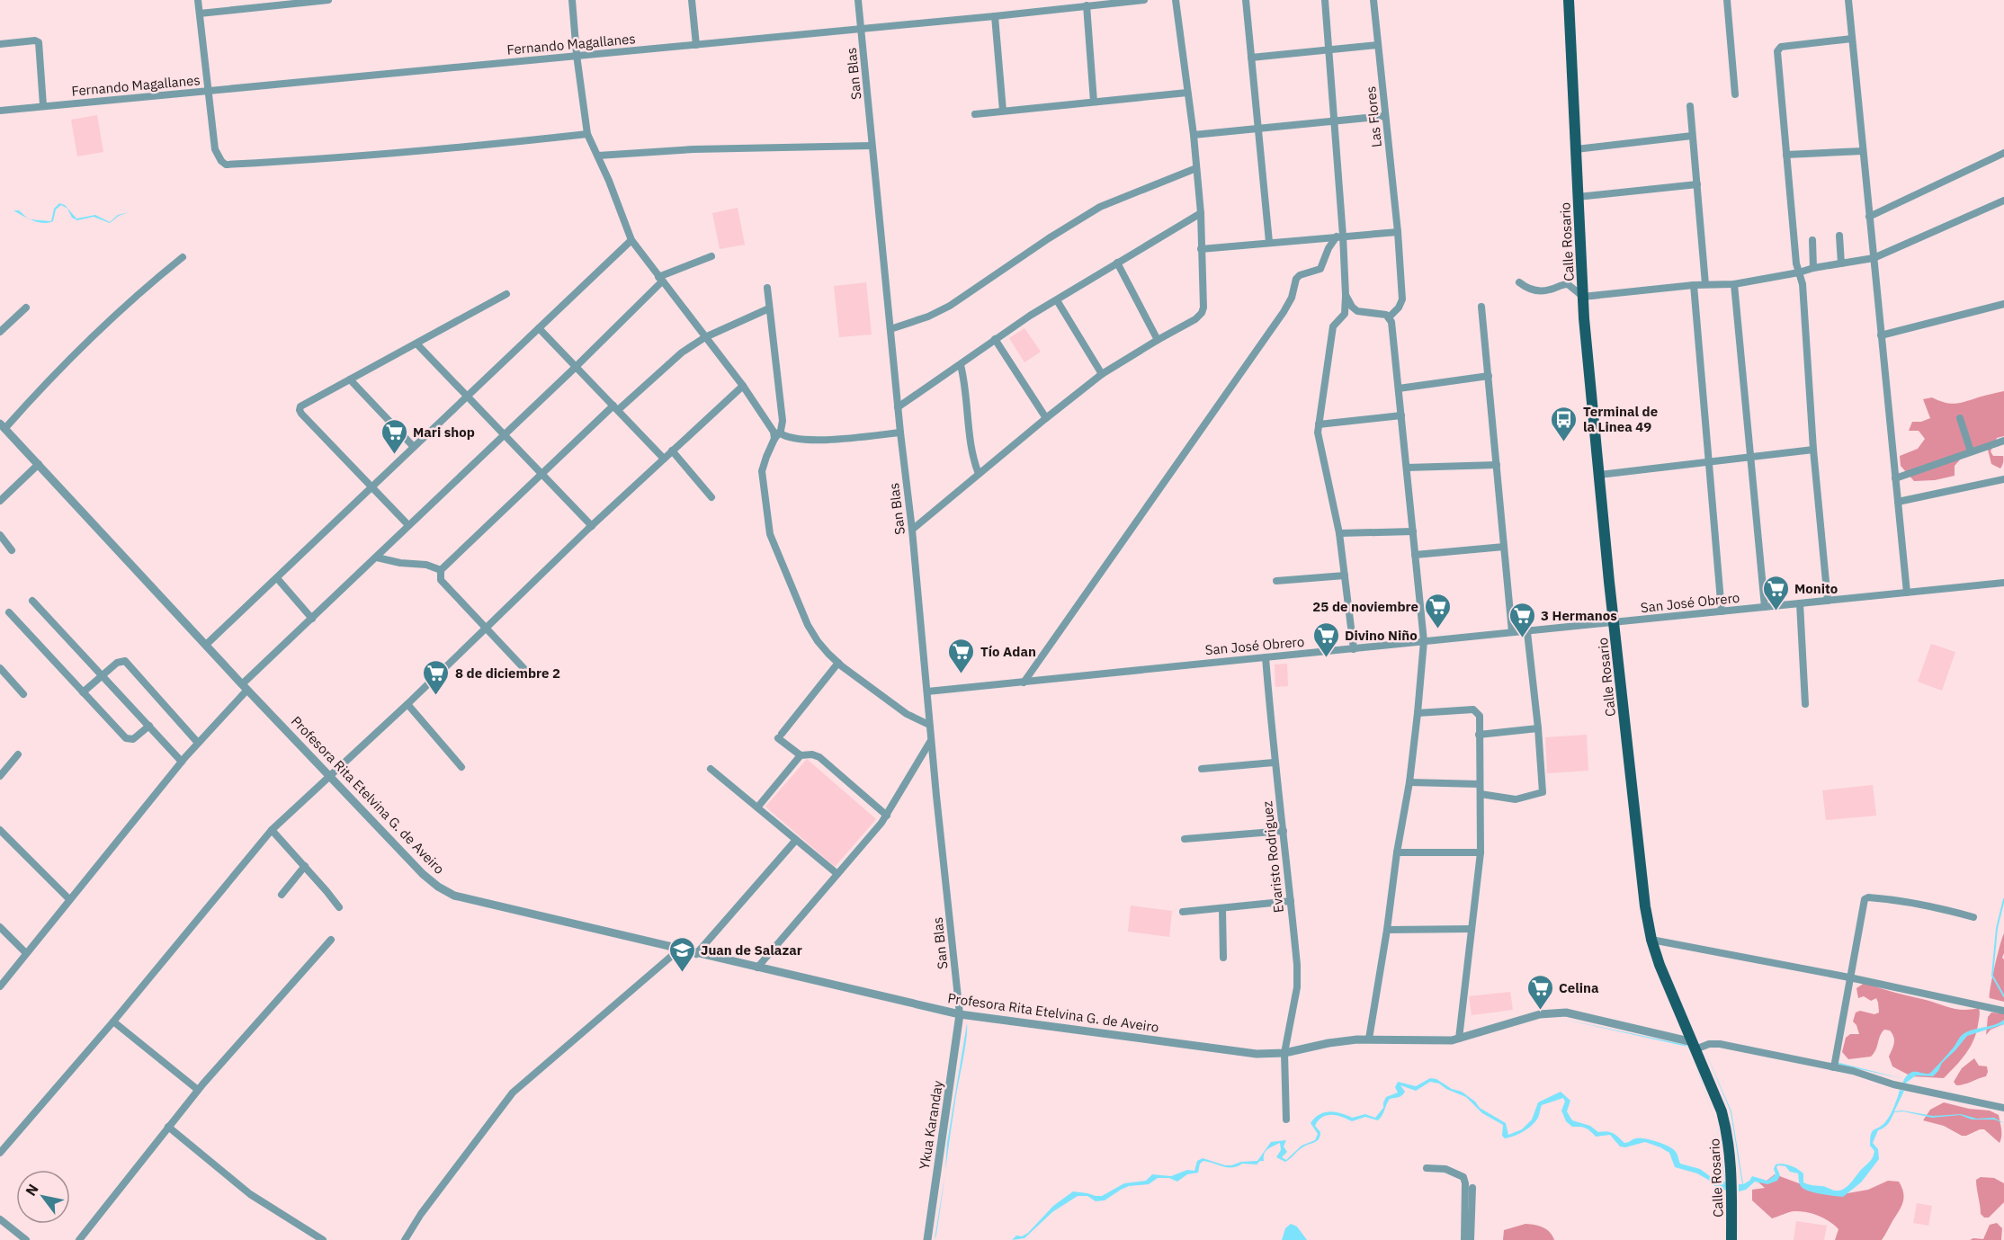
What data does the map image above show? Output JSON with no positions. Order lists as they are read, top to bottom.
{
  "streets": {
    "main road": ["Calle Rosario"],
    "street": [
      "Fernando Magallanes",
      "San Blas",
      "Las Flores",
      "San José Obrero",
      "Profesora Rita Etelvina G. de Aveiro",
      "Evaristo Rodriguez",
      "Ykua Karanday"
    ]
  },
  "crossings": [
    ["Fernando Magallanes", "San Blas"],
    ["San Blas", "San José Obrero"],
    ["San Blas", "Profesora Rita Etelvina G. de Aveiro"],
    ["San Blas", "Ykua Karanday"],
    ["Calle Rosario", "San José Obrero"],
    ["Calle Rosario", "Profesora Rita Etelvina G. de Aveiro"],
    ["San José Obrero", "Evaristo Rodriguez"],
    ["Profesora Rita Etelvina G. de Aveiro", "Evaristo Rodriguez"],
    ["Profesora Rita Etelvina G. de Aveiro", "Ykua Karanday"]
  ],
  "places": {
    "bus stop": ["Terminal de la Linea 49"],
    "supermarket": [
      "Mari shop",
      "Monito",
      "25 de noviembre",
      "3 Hermanos",
      "Divino Niño",
      "Tío Adan",
      "8 de diciembre 2",
      "Celina"
    ],
    "school or university": ["Juan de Salazar"]
  },
  "north": "top left"
}
